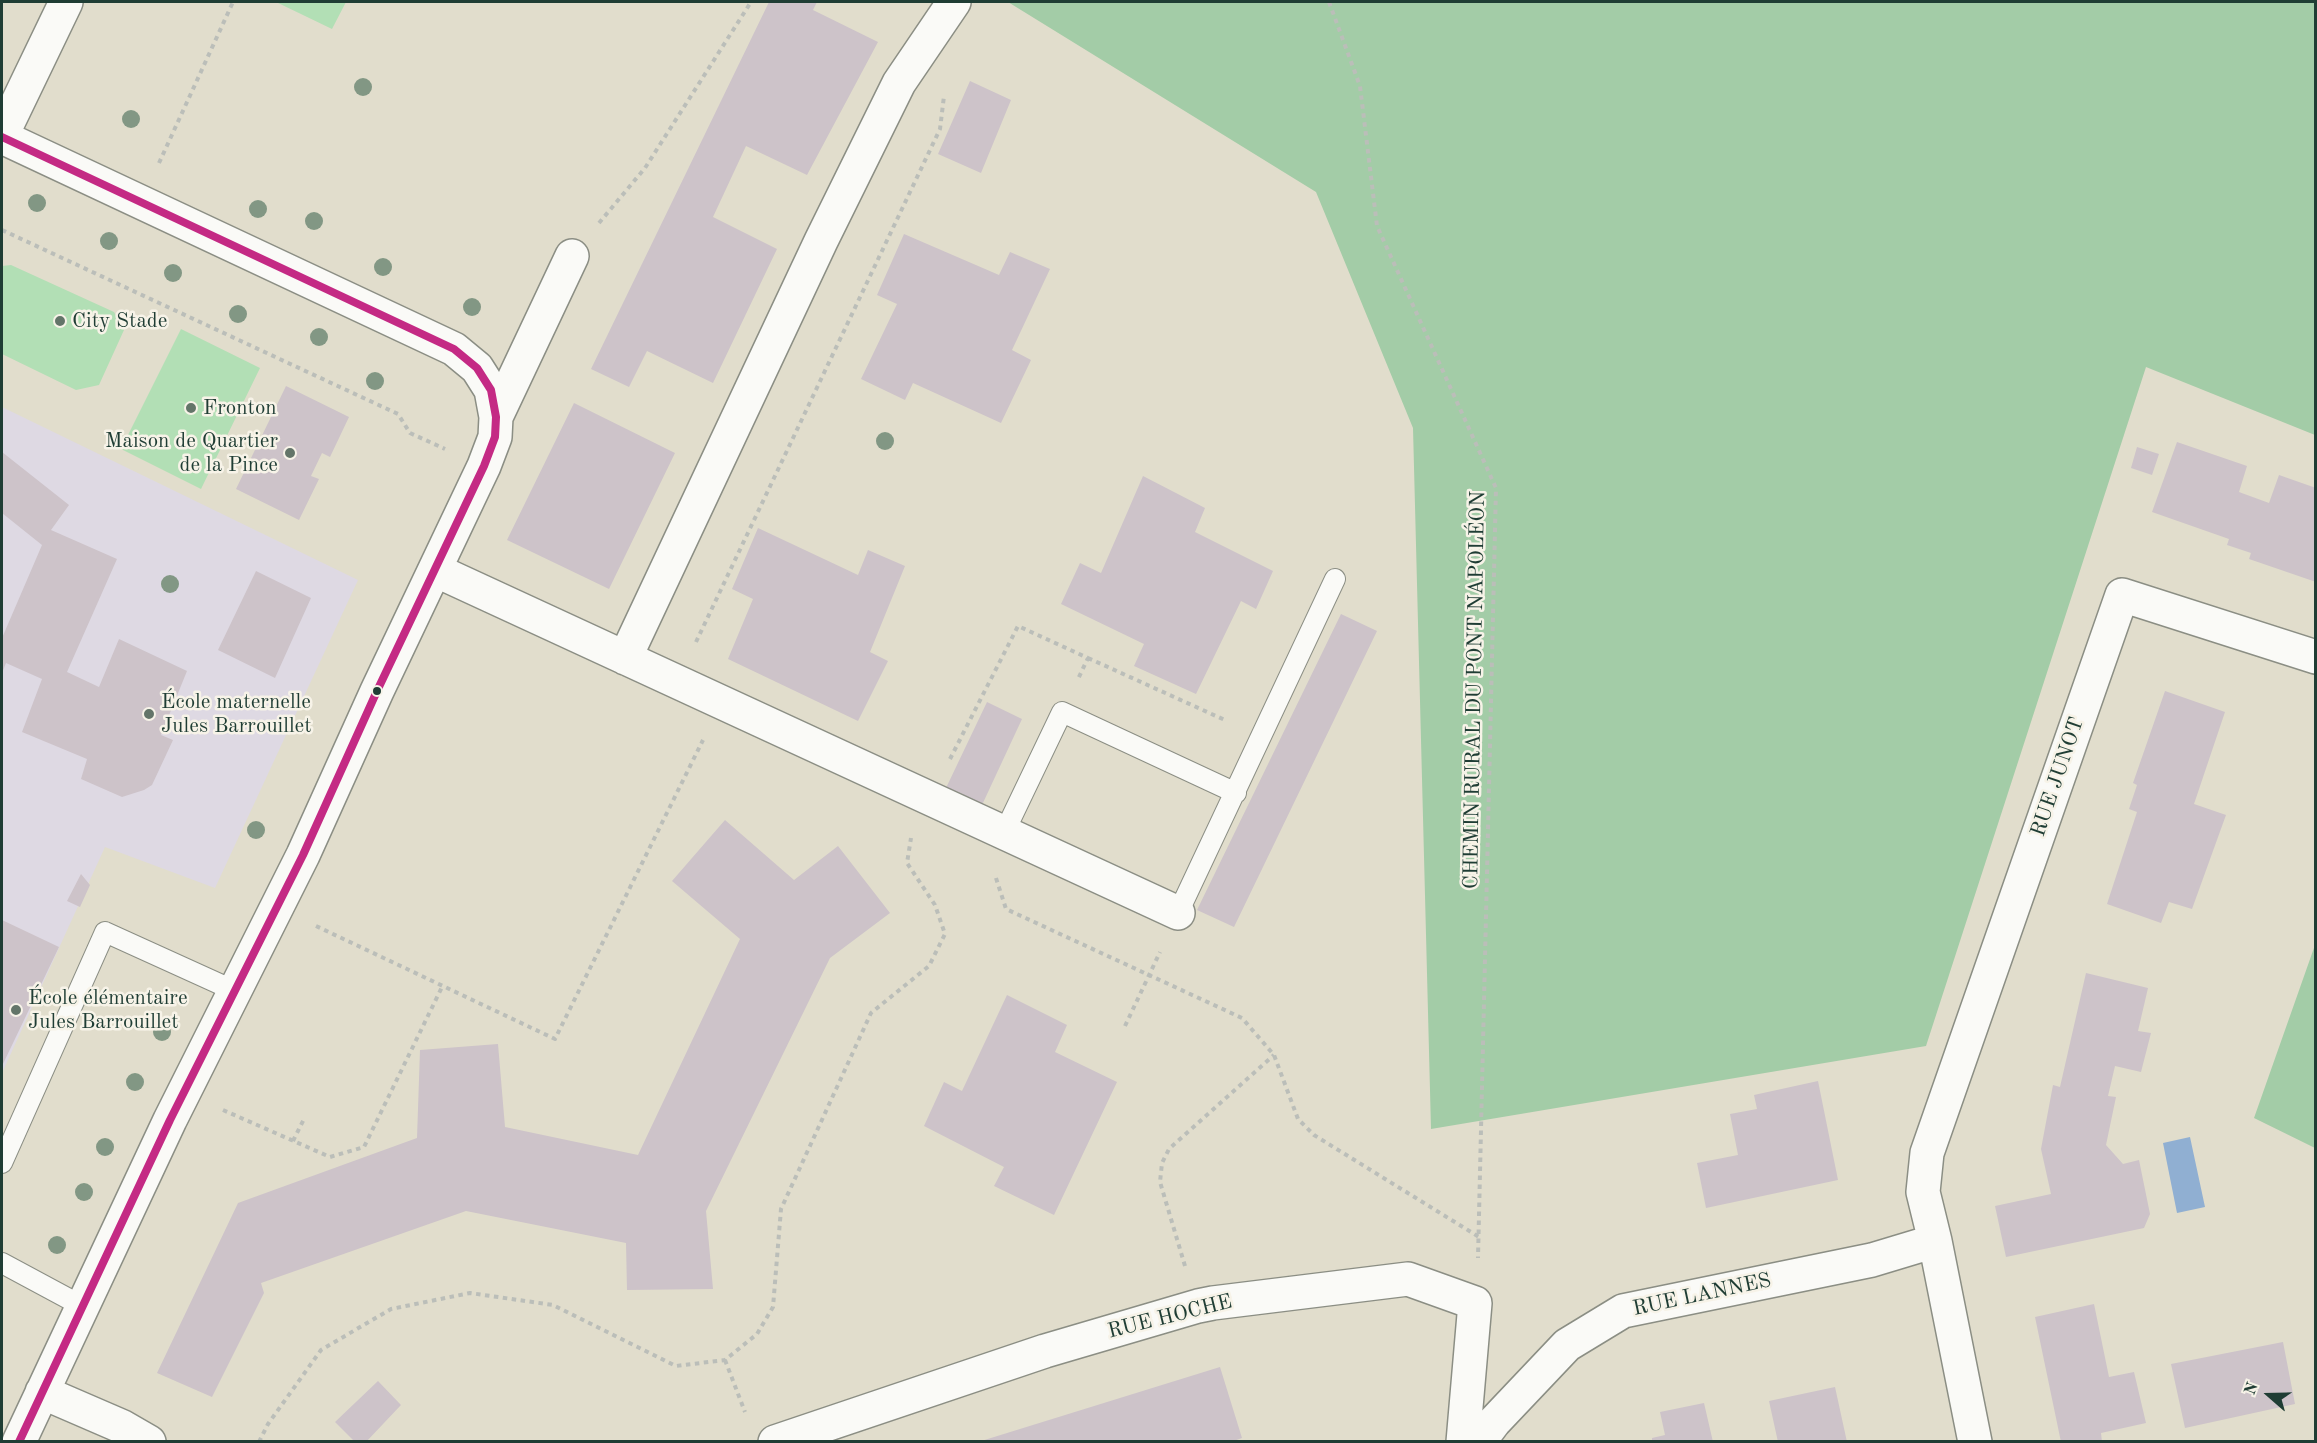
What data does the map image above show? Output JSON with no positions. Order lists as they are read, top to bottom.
{
  "streets": {
    "street": ["RUE JUNOT", "RUE LANNES", "RUE HOCHE"],
    "path": ["CHEMIN RURAL DU PONT NAPOLÉON"]
  },
  "crossings": [
    ["CHEMIN RURAL DU PONT NAPOLÉON", "RUE HOCHE"],
    ["RUE JUNOT", "RUE LANNES"]
  ],
  "places": [
    "City Stade",
    "Fronton",
    "Maison de Quartier de la Pince",
    "École maternelle Jules Barrouillet",
    "École élémentaire Jules Barrouillet"
  ],
  "north": "left"
}
